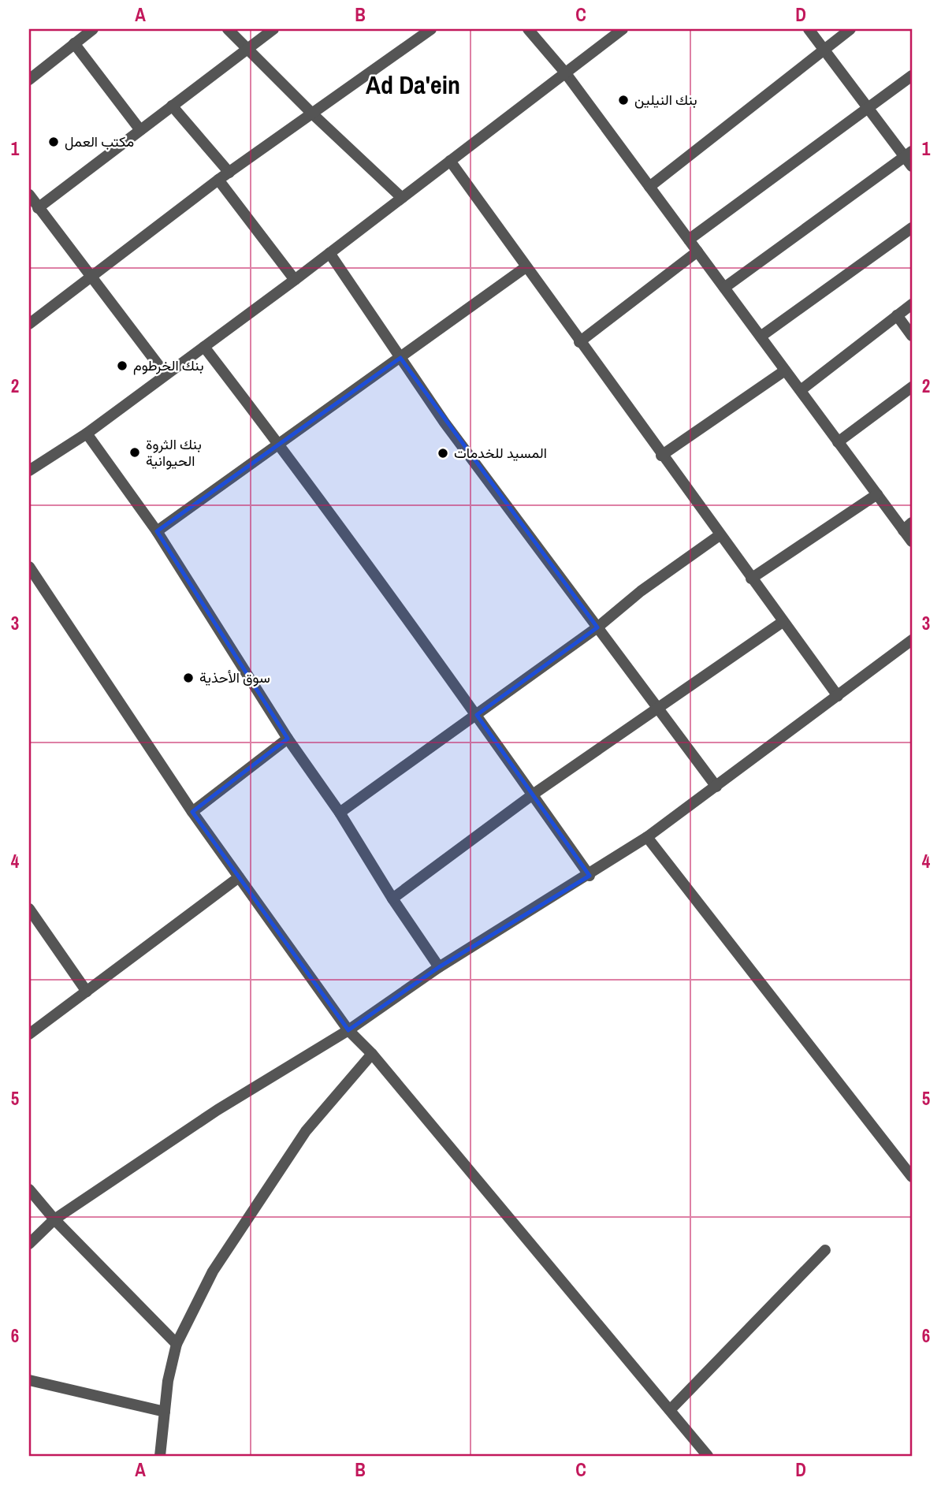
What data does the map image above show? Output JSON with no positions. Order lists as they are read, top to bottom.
{
  "districts": ["Ad Da'ein"],
  "places": [
    "بنك النيلين",
    "مكتب العمل",
    "بنك الخرطوم",
    "بنك الثروة الحيوانية",
    "المسيد للخدمات",
    "سوق الأحذية"
  ],
  "grid": {
    "columns": [
      "A",
      "B",
      "C",
      "D"
    ],
    "rows": [
      "1",
      "2",
      "3",
      "4",
      "5",
      "6"
    ]
  }
}
